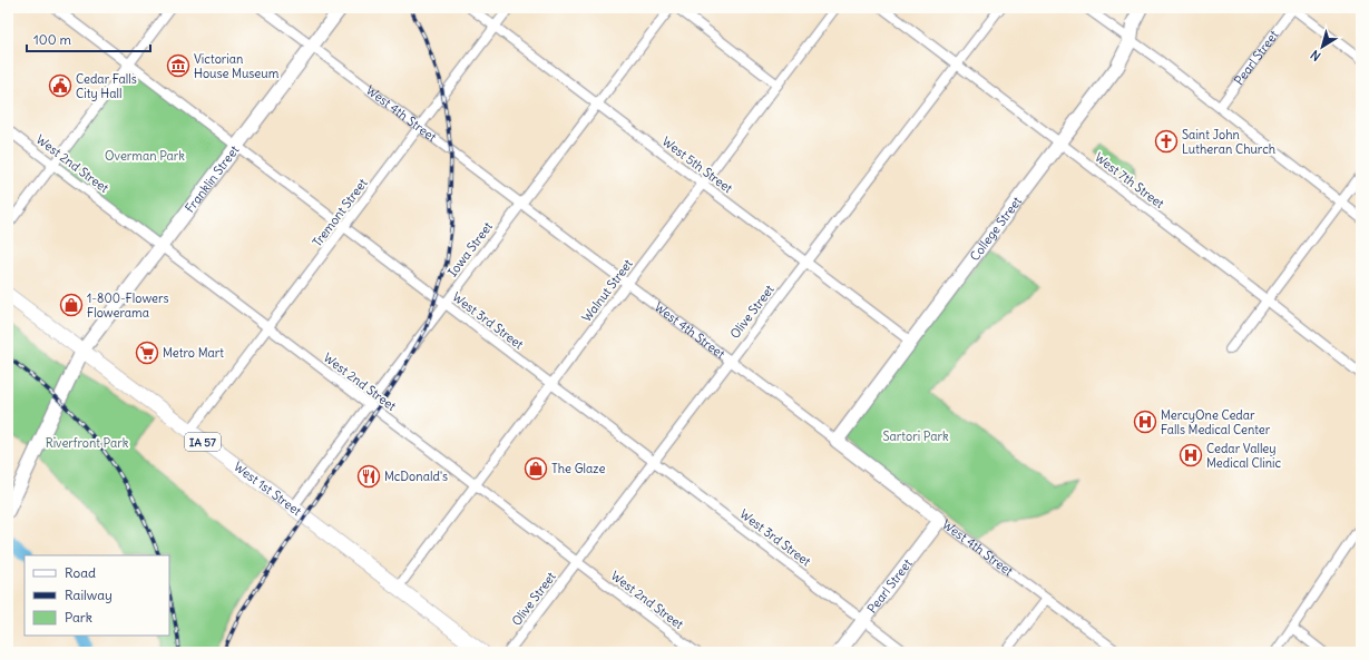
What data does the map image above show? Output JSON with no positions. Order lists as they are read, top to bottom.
{
  "streets": {
    "main road": ["IA 57", "West 1st Street"],
    "street": [
      "Pearl Street",
      "West 4th Street",
      "West 2nd Street",
      "West 5th Street",
      "Franklin Street",
      "West 7th Street",
      "Tremont Street",
      "College Street",
      "Iowa Street",
      "Walnut Street",
      "Olive Street",
      "West 3rd Street"
    ]
  },
  "crossings": [
    ["Pearl Street", "West 4th Street"],
    ["Pearl Street", "West 3rd Street"],
    ["West 4th Street", "Franklin Street"],
    ["West 4th Street", "Tremont Street"],
    ["West 4th Street", "College Street"],
    ["West 4th Street", "Iowa Street"],
    ["West 4th Street", "Walnut Street"],
    ["West 4th Street", "Olive Street"],
    ["West 2nd Street", "Franklin Street"],
    ["West 2nd Street", "Tremont Street"],
    ["West 2nd Street", "Iowa Street"],
    ["West 2nd Street", "Walnut Street"],
    ["West 2nd Street", "Olive Street"],
    ["West 5th Street", "Tremont Street"],
    ["West 5th Street", "College Street"],
    ["West 5th Street", "Iowa Street"],
    ["West 5th Street", "Walnut Street"],
    ["West 5th Street", "Olive Street"],
    ["Franklin Street", "West 3rd Street"],
    ["Franklin Street", "West 1st Street"],
    ["West 7th Street", "College Street"],
    ["West 7th Street", "Olive Street"],
    ["Tremont Street", "West 3rd Street"],
    ["Tremont Street", "West 1st Street"],
    ["Iowa Street", "West 3rd Street"],
    ["Iowa Street", "West 1st Street"],
    ["Walnut Street", "West 3rd Street"],
    ["Walnut Street", "West 1st Street"],
    ["Olive Street", "West 3rd Street"]
  ],
  "parks": ["Overman Park", "Sartori Park", "Riverfront Park"],
  "places": {
    "museum": ["Victorian House Museum"],
    "public building": ["Cedar Falls City Hall"],
    "church": ["Saint John Lutheran Church"],
    "shop": ["1-800-Flowers Flowerama", "The Glaze"],
    "supermarket": ["Metro Mart"],
    "hospital": ["MercyOne Cedar Falls Medical Center", "Cedar Valley Medical Clinic"],
    "restaurant": ["McDonald's"]
  },
  "legend": ["Road", "Railway", "Park"],
  "scale_bar": "100 m",
  "north": "bottom left"
}
